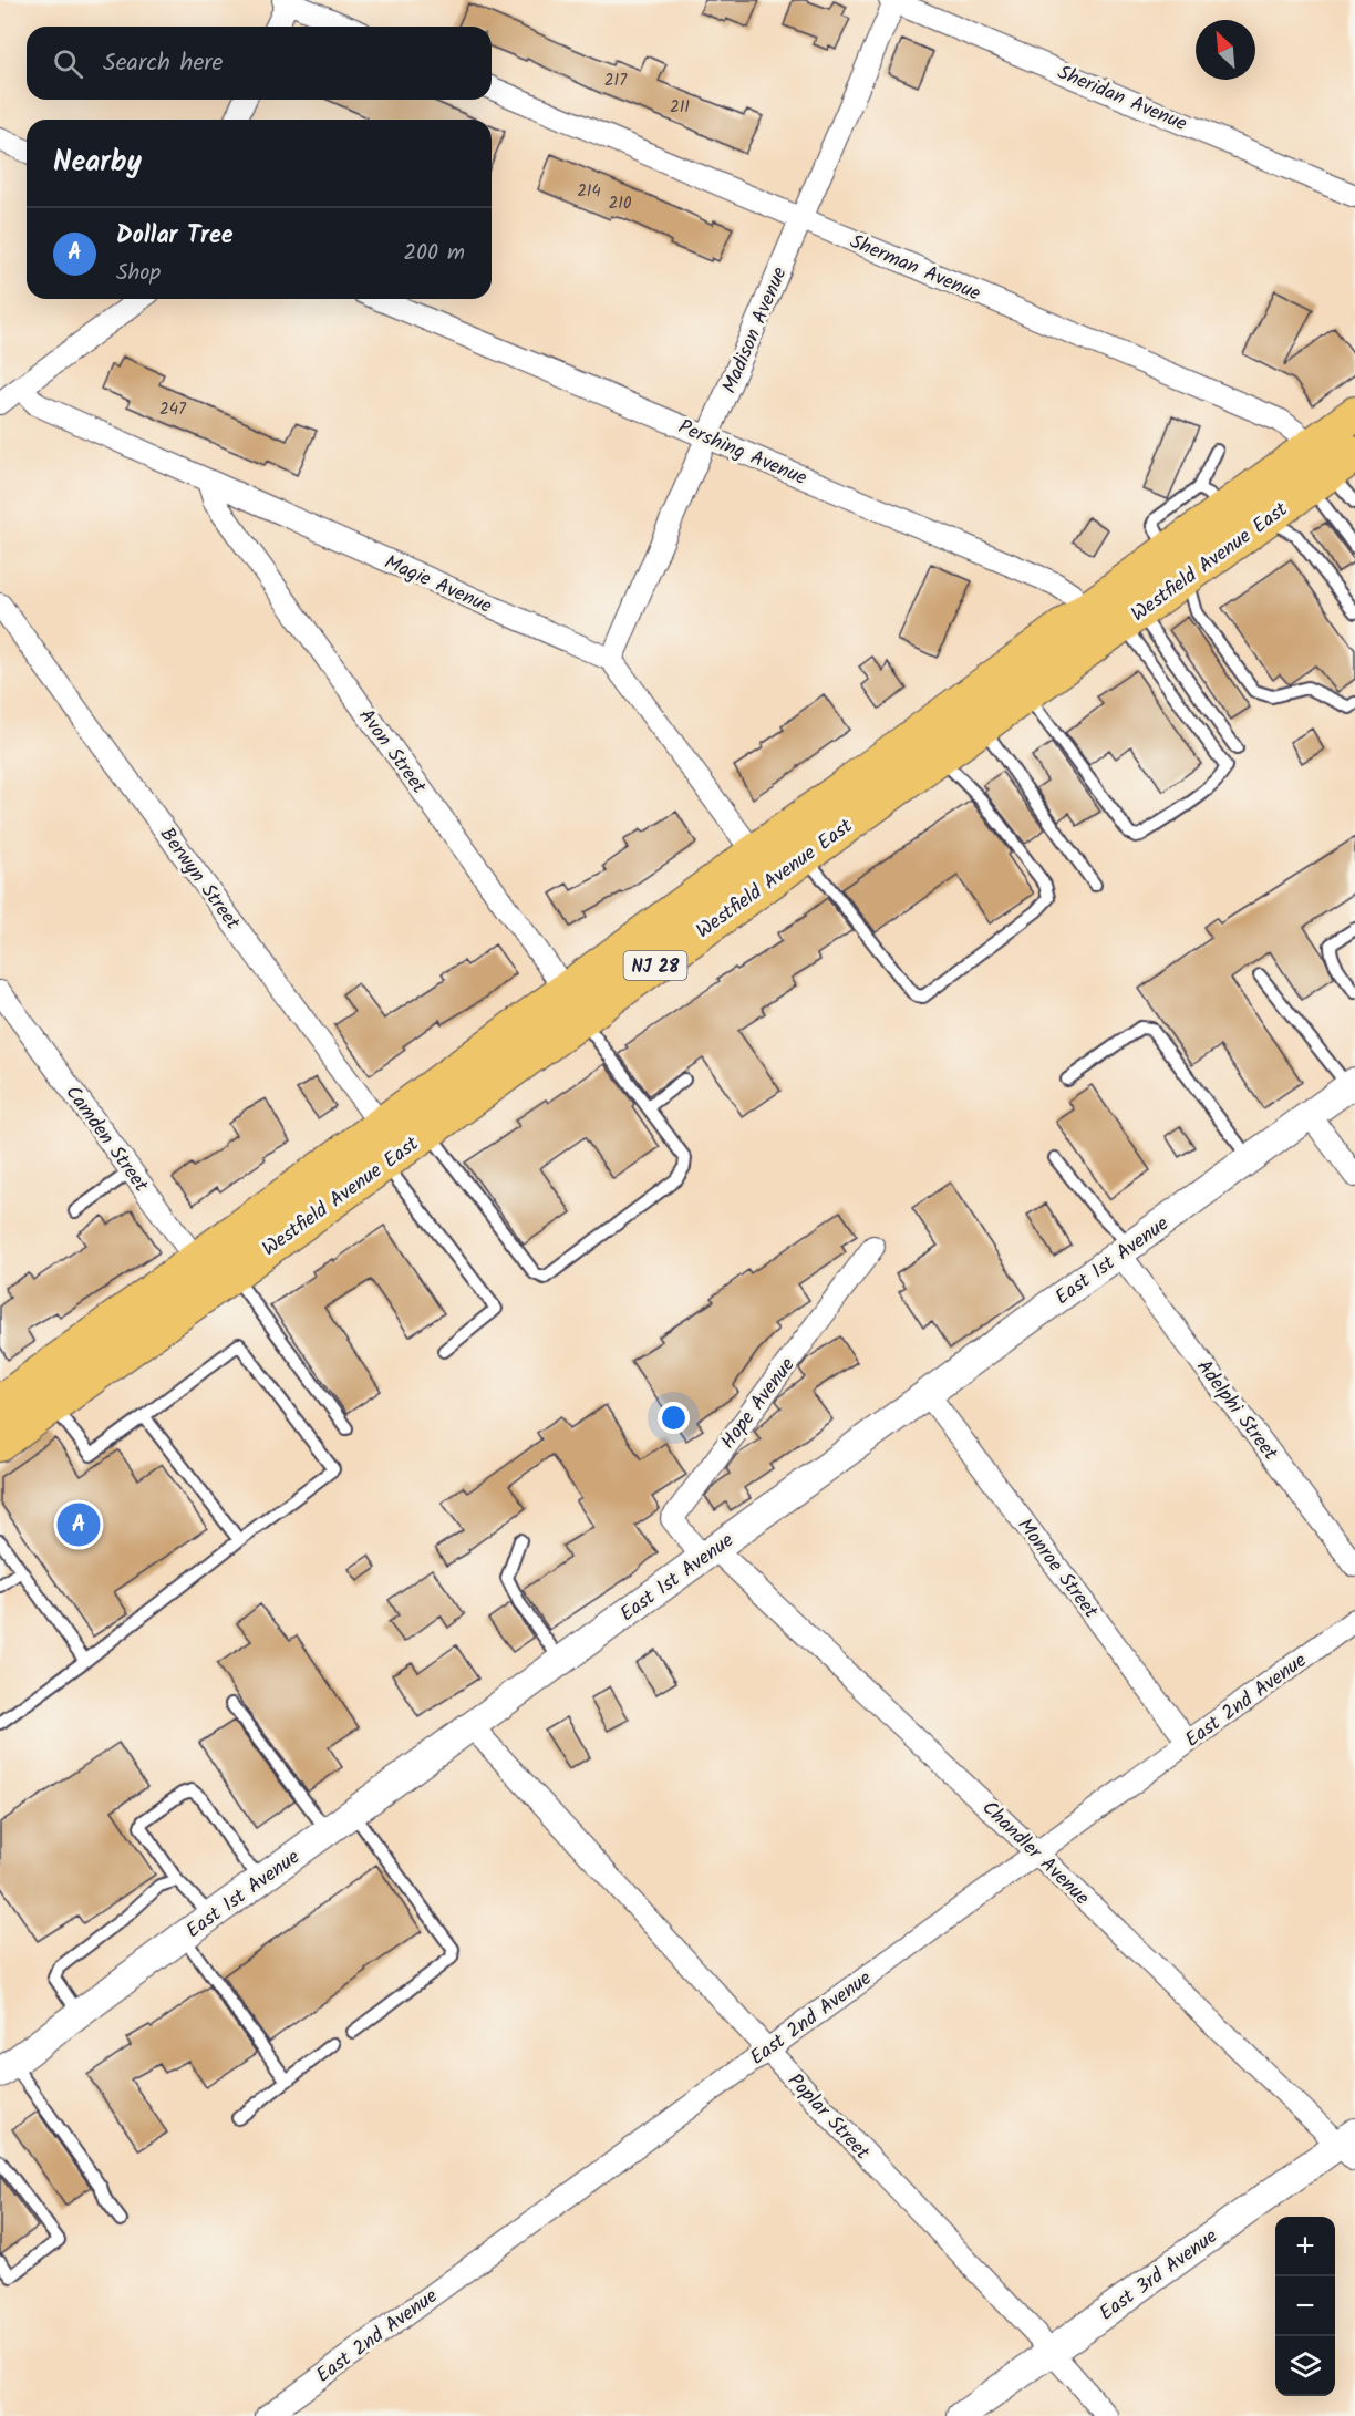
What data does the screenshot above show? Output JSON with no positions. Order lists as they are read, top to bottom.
{
  "streets": {
    "main road": ["Westfield Avenue East", "NJ 28"],
    "street": [
      "Sheridan Avenue",
      "Sherman Avenue",
      "Madison Avenue",
      "Pershing Avenue",
      "Magie Avenue",
      "Avon Street",
      "Berwyn Street",
      "Camden Street",
      "East 1st Avenue",
      "Hope Avenue",
      "Adelphi Street",
      "Monroe Street",
      "East 2nd Avenue",
      "Chandler Avenue",
      "Poplar Street",
      "East 3rd Avenue"
    ]
  },
  "crossings": [
    ["Sheridan Avenue", "Madison Avenue"],
    ["Sherman Avenue", "Madison Avenue"],
    ["Sherman Avenue", "Westfield Avenue East"],
    ["Madison Avenue", "Pershing Avenue"],
    ["Madison Avenue", "Magie Avenue"],
    ["Pershing Avenue", "Westfield Avenue East"],
    ["Westfield Avenue East", "Magie Avenue"],
    ["Westfield Avenue East", "Avon Street"],
    ["Westfield Avenue East", "Berwyn Street"],
    ["Westfield Avenue East", "Camden Street"],
    ["Magie Avenue", "Avon Street"],
    ["East 1st Avenue", "Hope Avenue"],
    ["East 1st Avenue", "Adelphi Street"],
    ["East 1st Avenue", "Monroe Street"],
    ["East 1st Avenue", "Chandler Avenue"],
    ["East 1st Avenue", "Poplar Street"],
    ["Hope Avenue", "Chandler Avenue"],
    ["Monroe Street", "East 2nd Avenue"],
    ["East 2nd Avenue", "Chandler Avenue"],
    ["East 2nd Avenue", "Poplar Street"],
    ["Chandler Avenue", "East 3rd Avenue"],
    ["Poplar Street", "East 3rd Avenue"]
  ],
  "house_numbers": [
    "217",
    "211",
    "214",
    "210",
    "247"
  ],
  "north": "top left",
  "page": {
    "search": "Search here",
    "heading": "Nearby",
    "list": [
      {
        "mark": "A",
        "name": "Dollar Tree",
        "note": "Shop",
        "value": "200 m"
      }
    ],
    "pins": "A",
    "map_buttons": ["+", "−"]
  }
}
